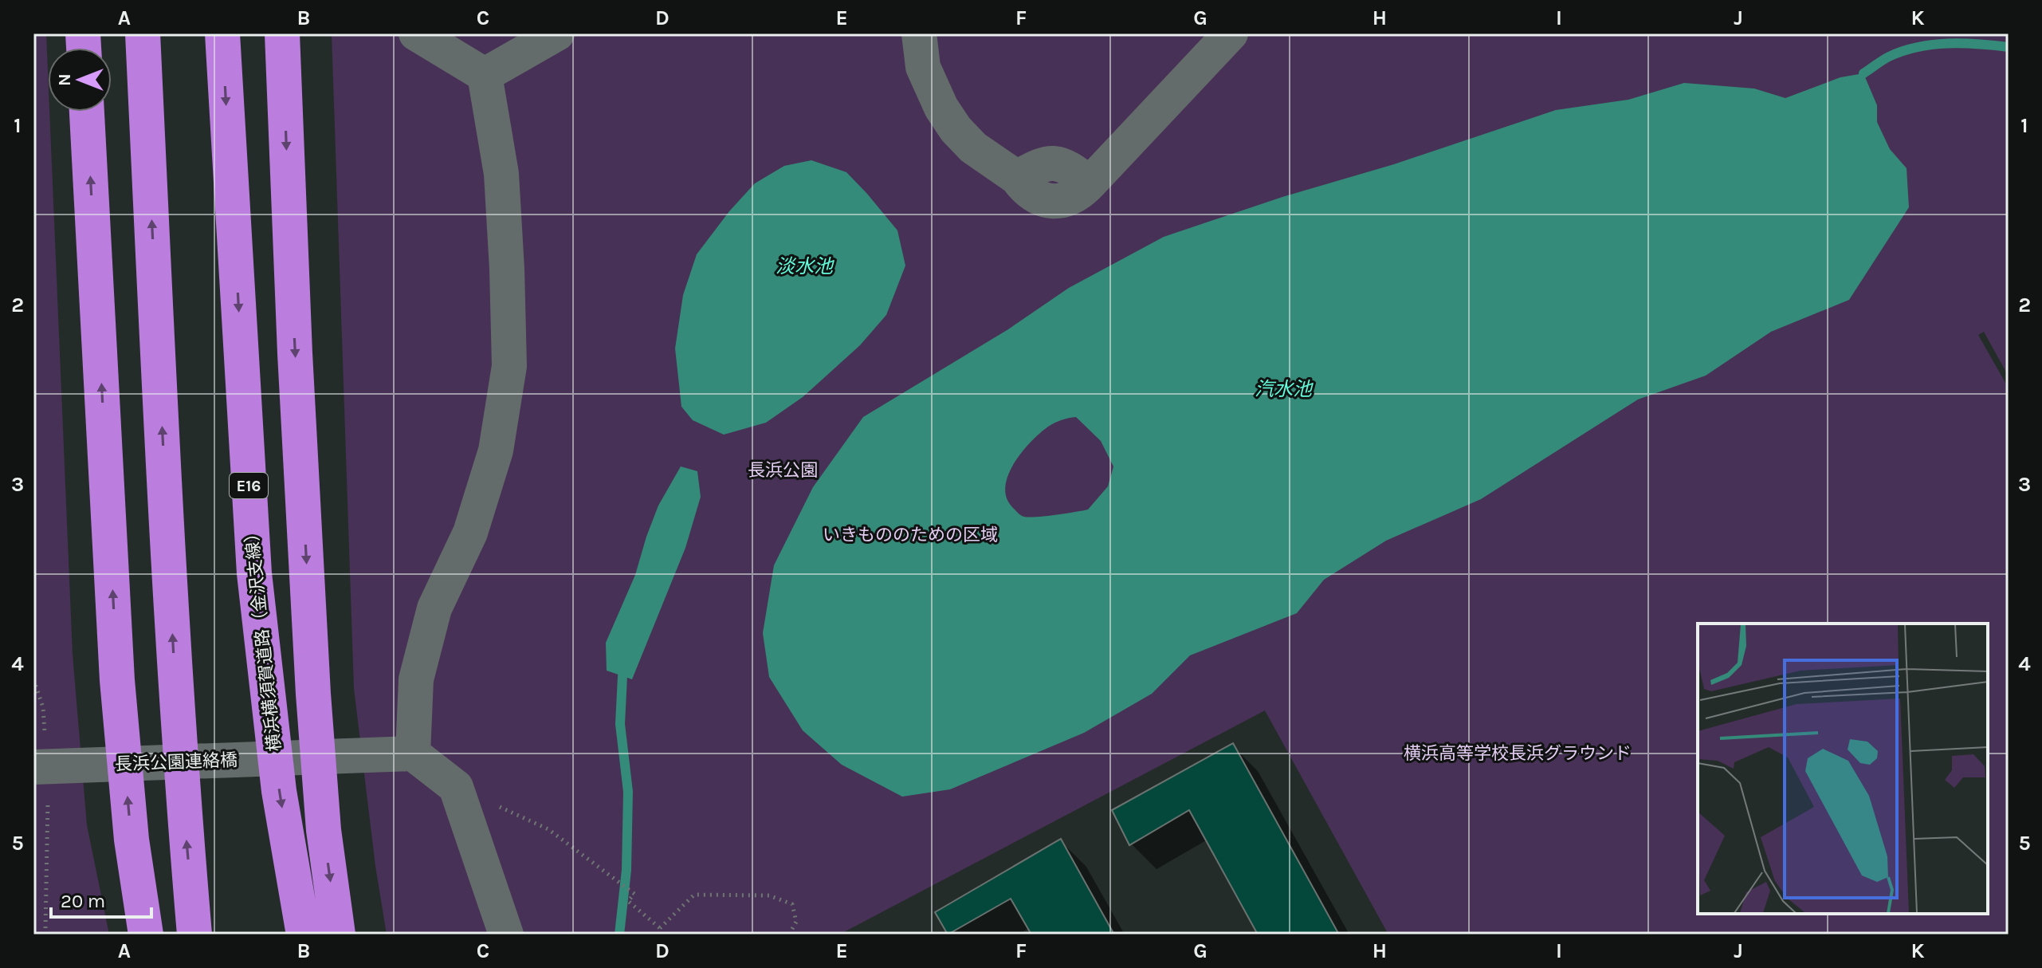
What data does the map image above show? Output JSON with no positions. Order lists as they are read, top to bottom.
{
  "streets": {
    "highway": ["E16", "横浜横須賀道路（金沢支線）"],
    "street": ["長浜公園連絡橋"]
  },
  "water": ["淡水池", "汽水池"],
  "parks": ["長浜公園", "いきもののための区域", "横浜高等学校長浜グラウンド"],
  "scale_bar": "20 m",
  "north": "left",
  "grid": {
    "columns": [
      "A",
      "B",
      "C",
      "D",
      "E",
      "F",
      "G",
      "H",
      "I",
      "J",
      "K"
    ],
    "rows": [
      "1",
      "2",
      "3",
      "4",
      "5"
    ]
  }
}
